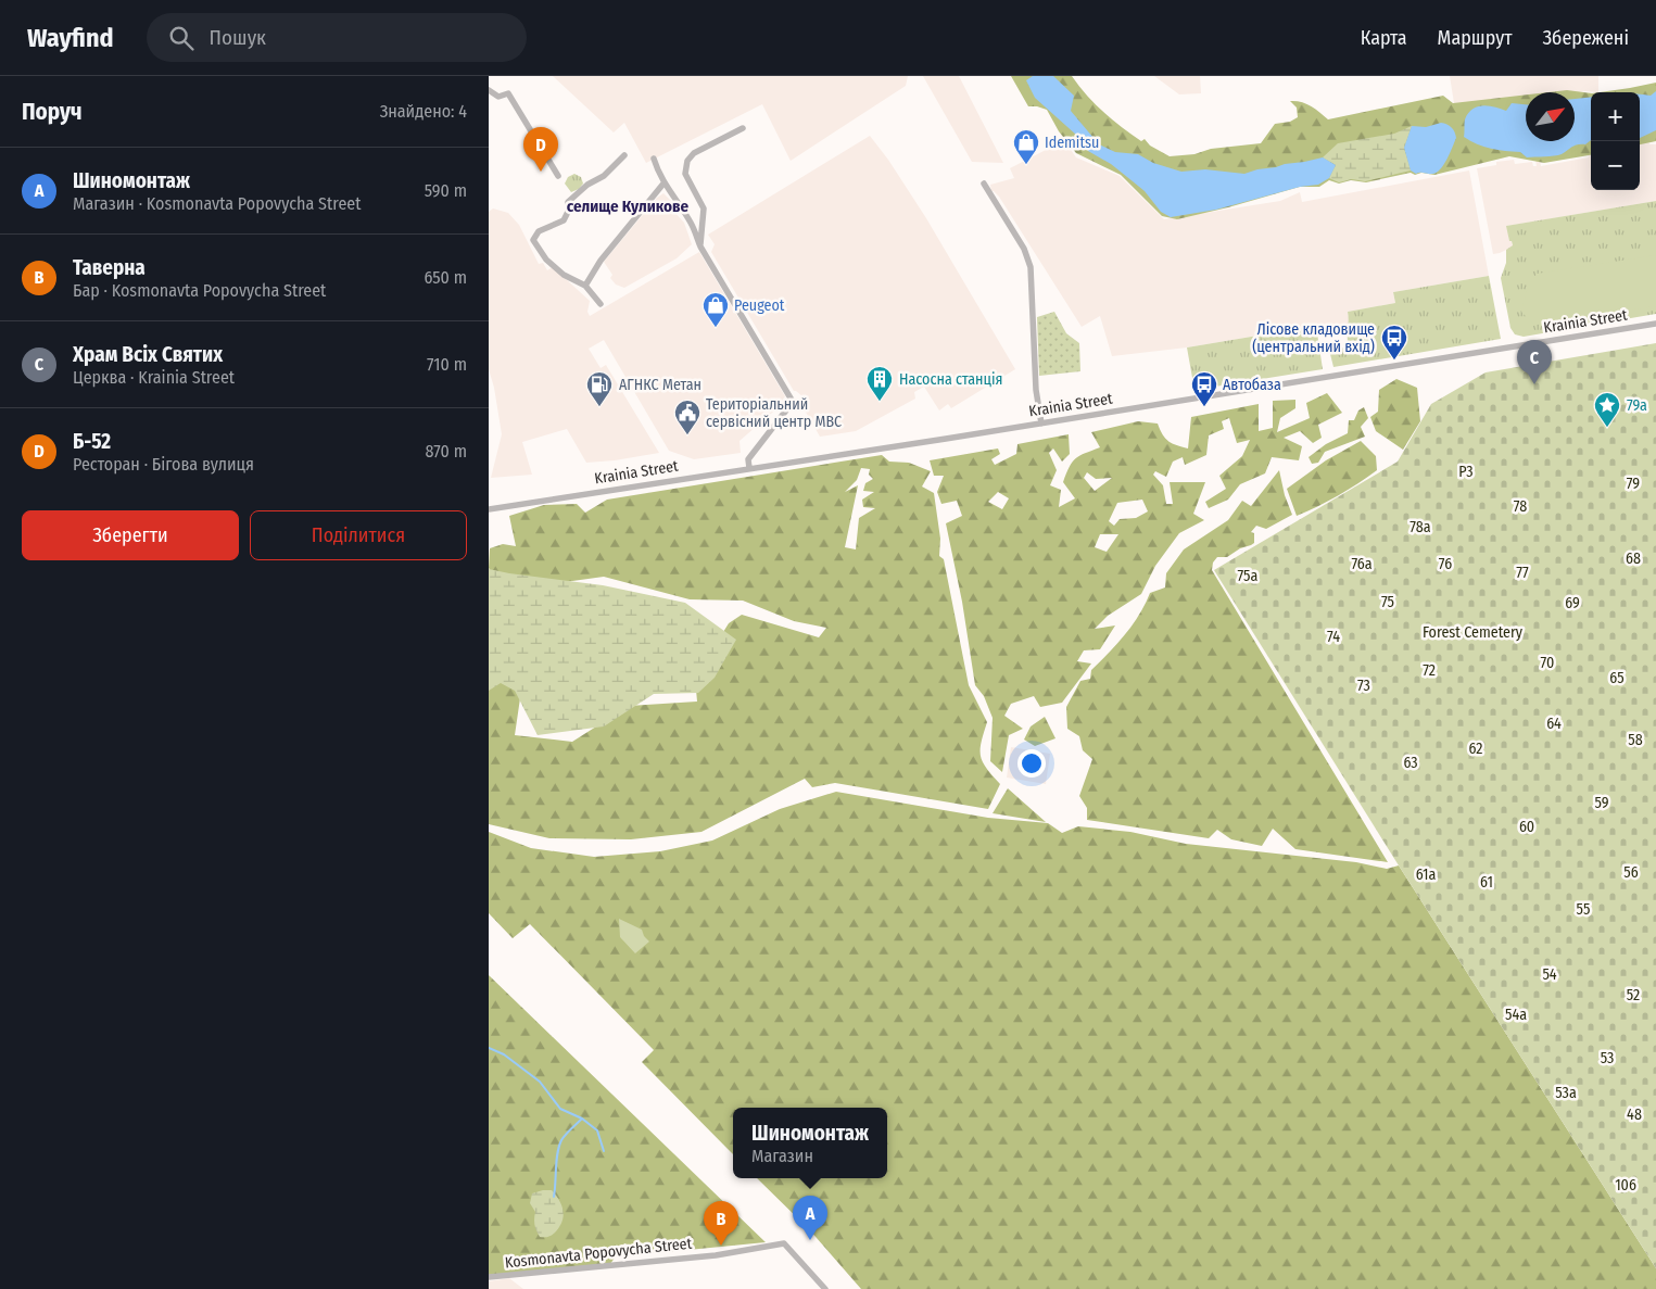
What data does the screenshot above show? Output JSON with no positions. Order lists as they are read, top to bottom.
{
  "streets": {
    "street": ["Krainia Street", "Kosmonavta Popovycha Street"]
  },
  "districts": ["селище Куликове"],
  "parks": [
    "Р3",
    "79",
    "78",
    "78а",
    "68",
    "76а",
    "76",
    "77",
    "75а",
    "75",
    "69",
    "Forest Cemetery",
    "74",
    "70",
    "72",
    "65",
    "73",
    "64",
    "58",
    "62",
    "63",
    "59",
    "60",
    "56",
    "61а",
    "61",
    "55",
    "54",
    "52",
    "54а",
    "53",
    "53а",
    "48",
    "106"
  ],
  "places": {
    "shop": ["Idemitsu", "Peugeot"],
    "bus stop": ["Лісове кладовище (центральний вхід)", "Автобаза"],
    "building": ["Насосна станція"],
    "fuel station": ["АГНКС Метан"],
    "place": ["79а"],
    "public building": ["Територіальний сервісний центр МВС"]
  },
  "north": "top right",
  "page": {
    "header": "Wayfind",
    "search": "Пошук",
    "nav": ["Карта", "Маршрут", "Збережені"],
    "heading": ["Поруч", "Знайдено: 4"],
    "map_buttons": ["+", "−"],
    "pins": [
      "D",
      "C",
      "A",
      "B"
    ],
    "list": [
      {
        "mark": "A",
        "name": "Шиномонтаж",
        "note": "Магазин · Kosmonavta Popovycha Street",
        "value": "590 m"
      },
      {
        "mark": "B",
        "name": "Таверна",
        "note": "Бар · Kosmonavta Popovycha Street",
        "value": "650 m"
      },
      {
        "mark": "C",
        "name": "Храм Всіх Святих",
        "note": "Церква · Krainia Street",
        "value": "710 m"
      },
      {
        "mark": "D",
        "name": "Б-52",
        "note": "Ресторан · Бігова вулиця",
        "value": "870 m"
      }
    ],
    "buttons": ["Зберегти", "Поділитися"],
    "popup": ["Шиномонтаж", "Магазин"]
  }
}
